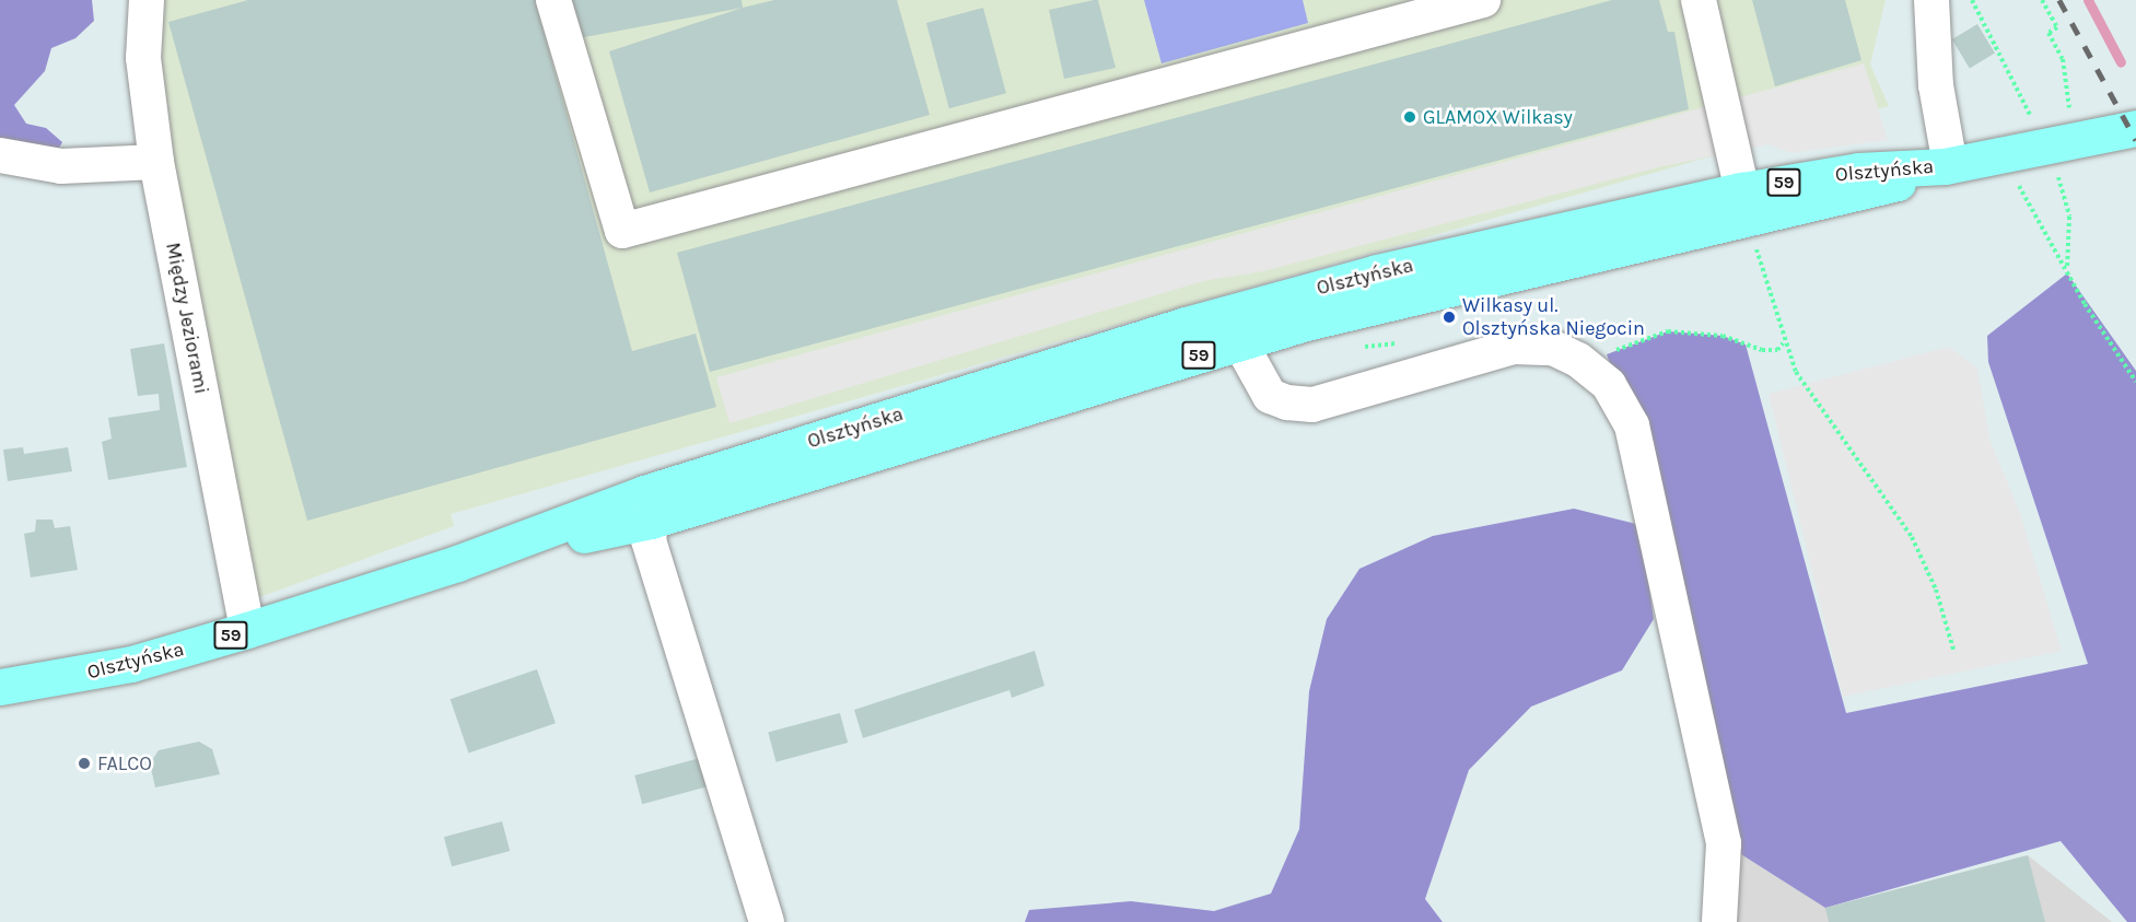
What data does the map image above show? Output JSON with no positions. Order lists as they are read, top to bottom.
{
  "streets": {
    "main road": ["Olsztyńska", "59"],
    "street": ["Między Jeziorami"]
  },
  "crossings": [
    ["Olsztyńska", "59"],
    ["Olsztyńska", "Między Jeziorami"]
  ],
  "places": ["GLAMOX Wilkasy", "Wilkasy ul. Olsztyńska Niegocin", "FALCO"]
}
